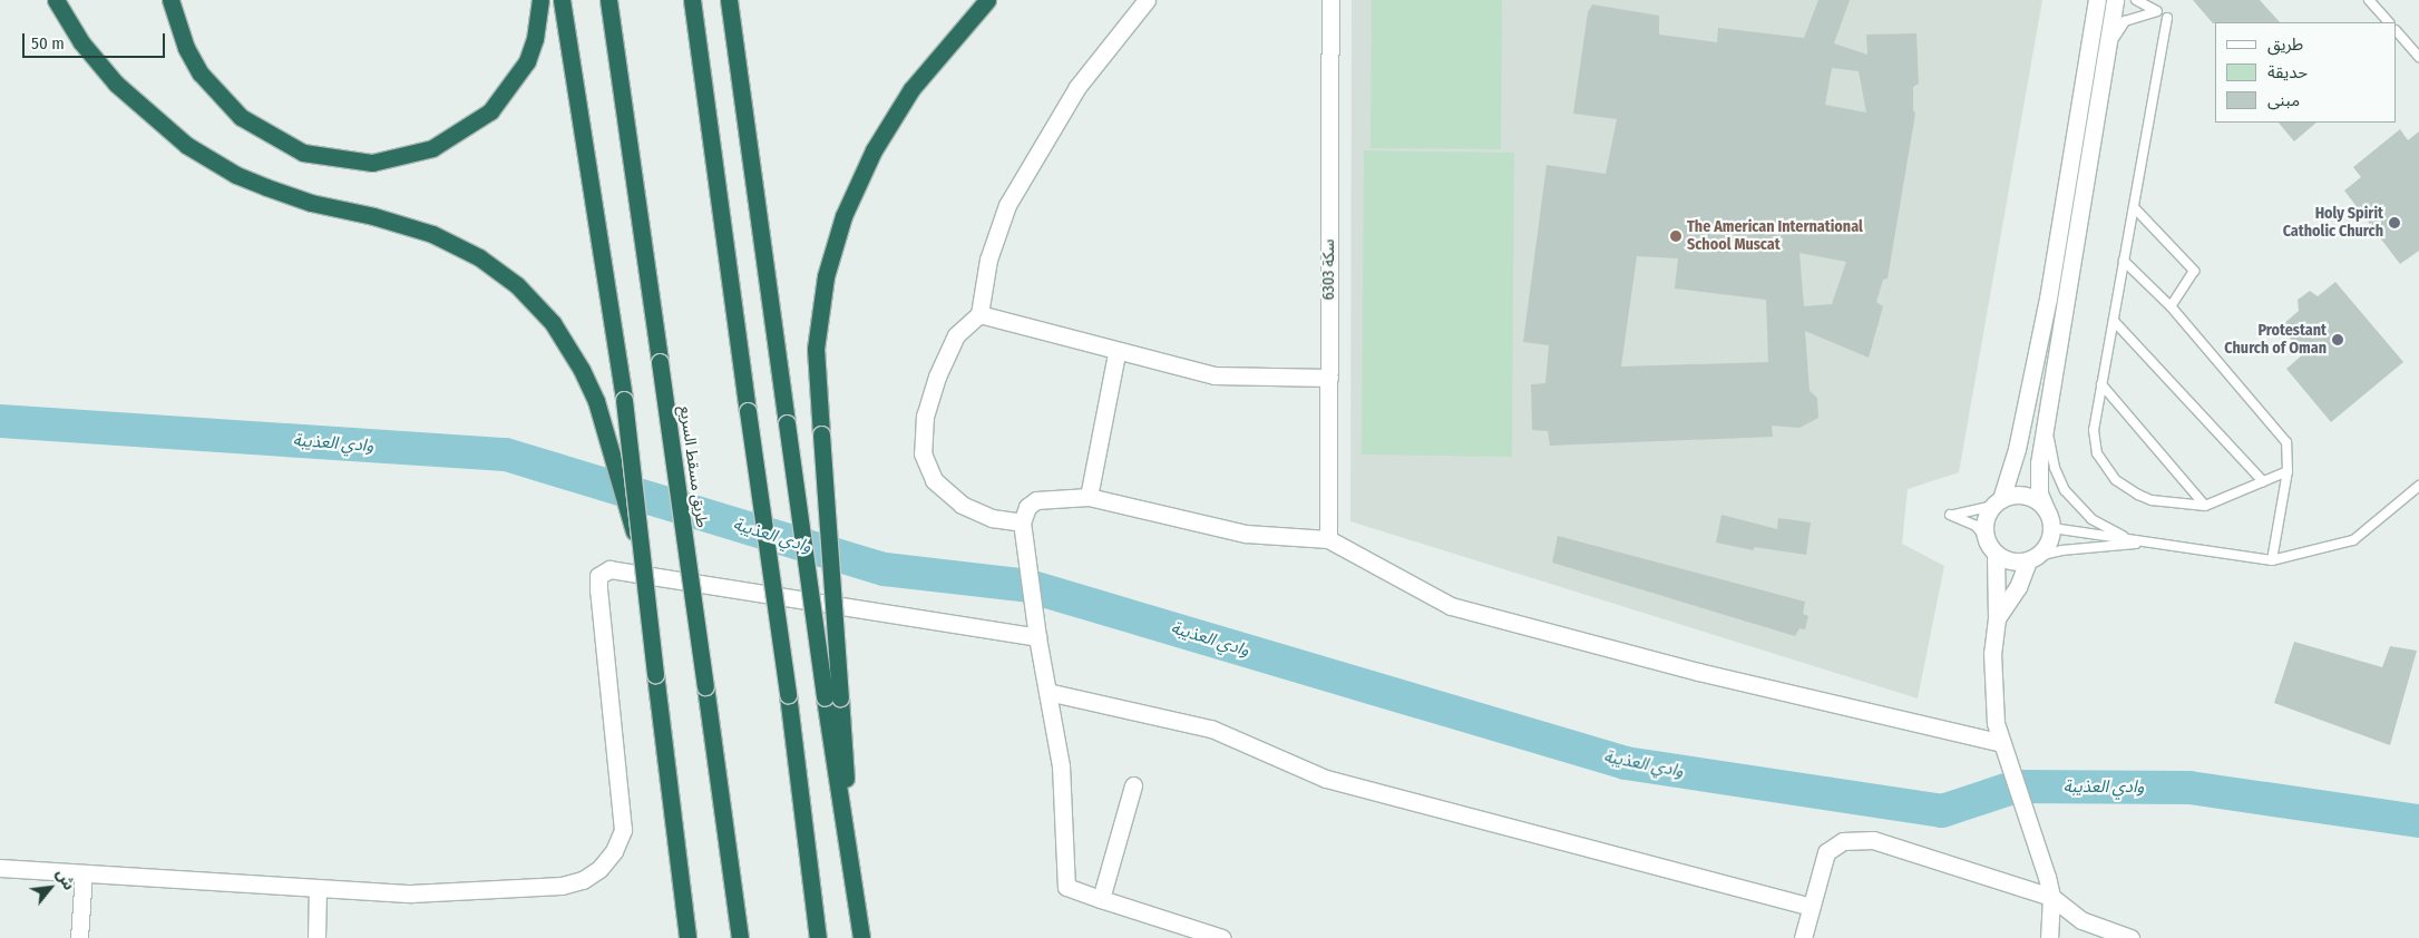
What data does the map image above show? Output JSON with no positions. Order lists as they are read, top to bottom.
{
  "streets": {
    "highway": ["طريق مسقط السريع"],
    "street": ["سكة 6303"]
  },
  "water": ["وادي العذيبة"],
  "places": ["Holy Spirit Catholic Church", "The American International School Muscat", "Protestant Church of Oman"],
  "legend": ["طريق", "حديقة", "مبنى"],
  "scale_bar": "50 m",
  "north": "top right"
}
